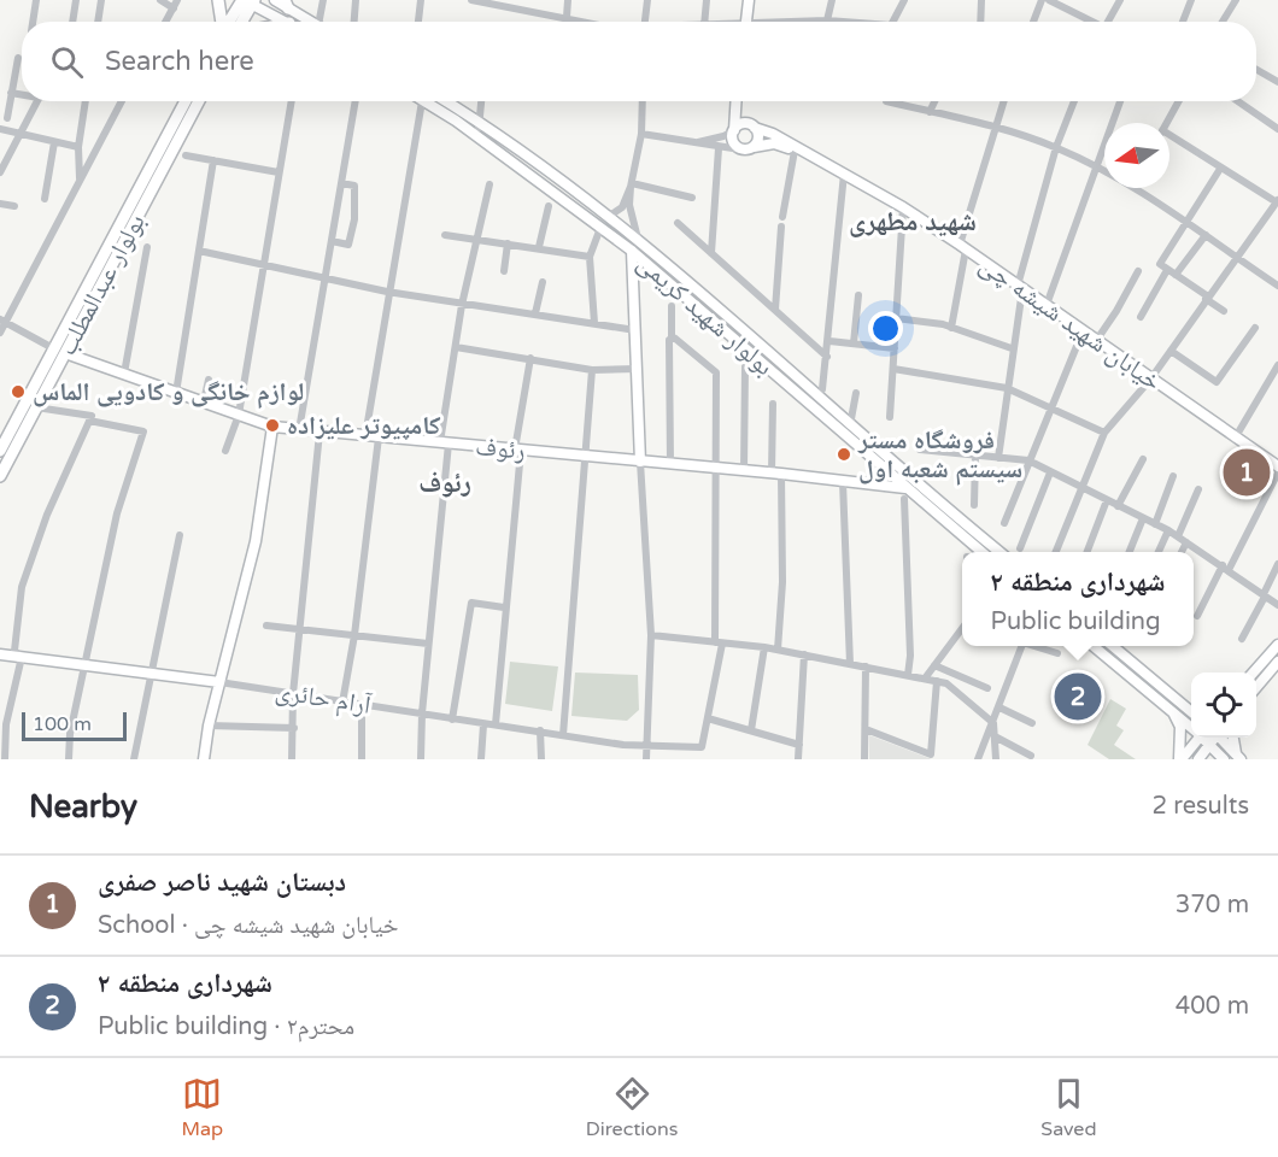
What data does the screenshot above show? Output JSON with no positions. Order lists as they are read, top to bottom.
{
  "streets": {
    "main road": ["بولوار عبدالمطلب"],
    "street": [
      "بولوار شهید کریمی",
      "خیابان شهید شیشه چی",
      "رئوف",
      "آرام حائری"
    ]
  },
  "crossings": [
    ["بولوار عبدالمطلب", "رئوف"],
    ["بولوار شهید کریمی", "رئوف"]
  ],
  "districts": ["شهید مطهری", "رئوف"],
  "places": ["لوازم خانگی و کادویی الماس", "کامپیوتر علیزاده", "فروشگاه مستر سیستم شعبه اول"],
  "scale_bar": "100 m",
  "north": "left",
  "page": {
    "search": "Search here",
    "pins": ["1", "2"],
    "popup": ["شهرداری منطقه ۲", "Public building"],
    "scale": "100 m",
    "heading": ["Nearby", "2 results"],
    "list": [
      {
        "mark": "1",
        "name": "دبستان شهید ناصر صفری",
        "note": "School · خیابان شهید شیشه چی",
        "value": "370 m"
      },
      {
        "mark": "2",
        "name": "شهرداری منطقه ۲",
        "note": "Public building · محترم۲",
        "value": "400 m"
      }
    ],
    "nav": ["Map", "Directions", "Saved"]
  }
}
